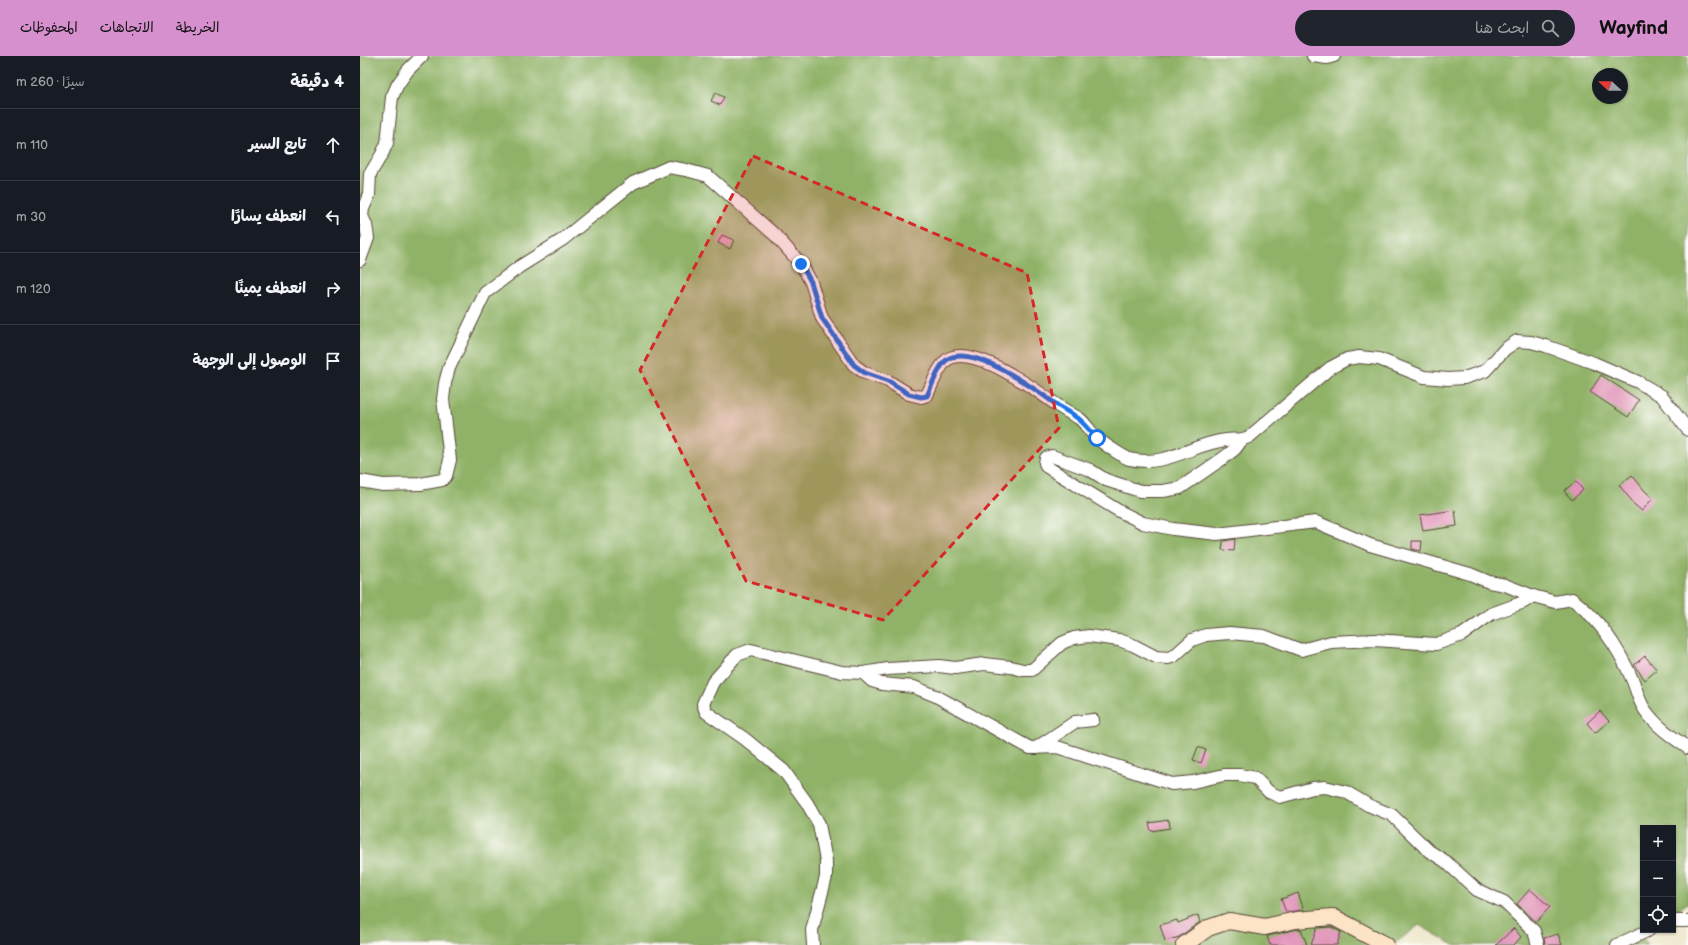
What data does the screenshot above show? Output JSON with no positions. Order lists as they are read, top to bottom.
{
  "north": "left",
  "page": {
    "header": "Wayfind",
    "search": "ابحث هنا",
    "nav": ["الخريطة", "الاتجاهات", "المحفوظات"],
    "heading": ["4 دقيقة", "سيرًا · 260 m"],
    "list": [
      ["تابع السير", "110 m"],
      ["انعطف يسارًا", "30 m"],
      ["انعطف يمينًا", "120 m"],
      "الوصول إلى الوجهة"
    ],
    "map_buttons": ["+", "−"]
  }
}
